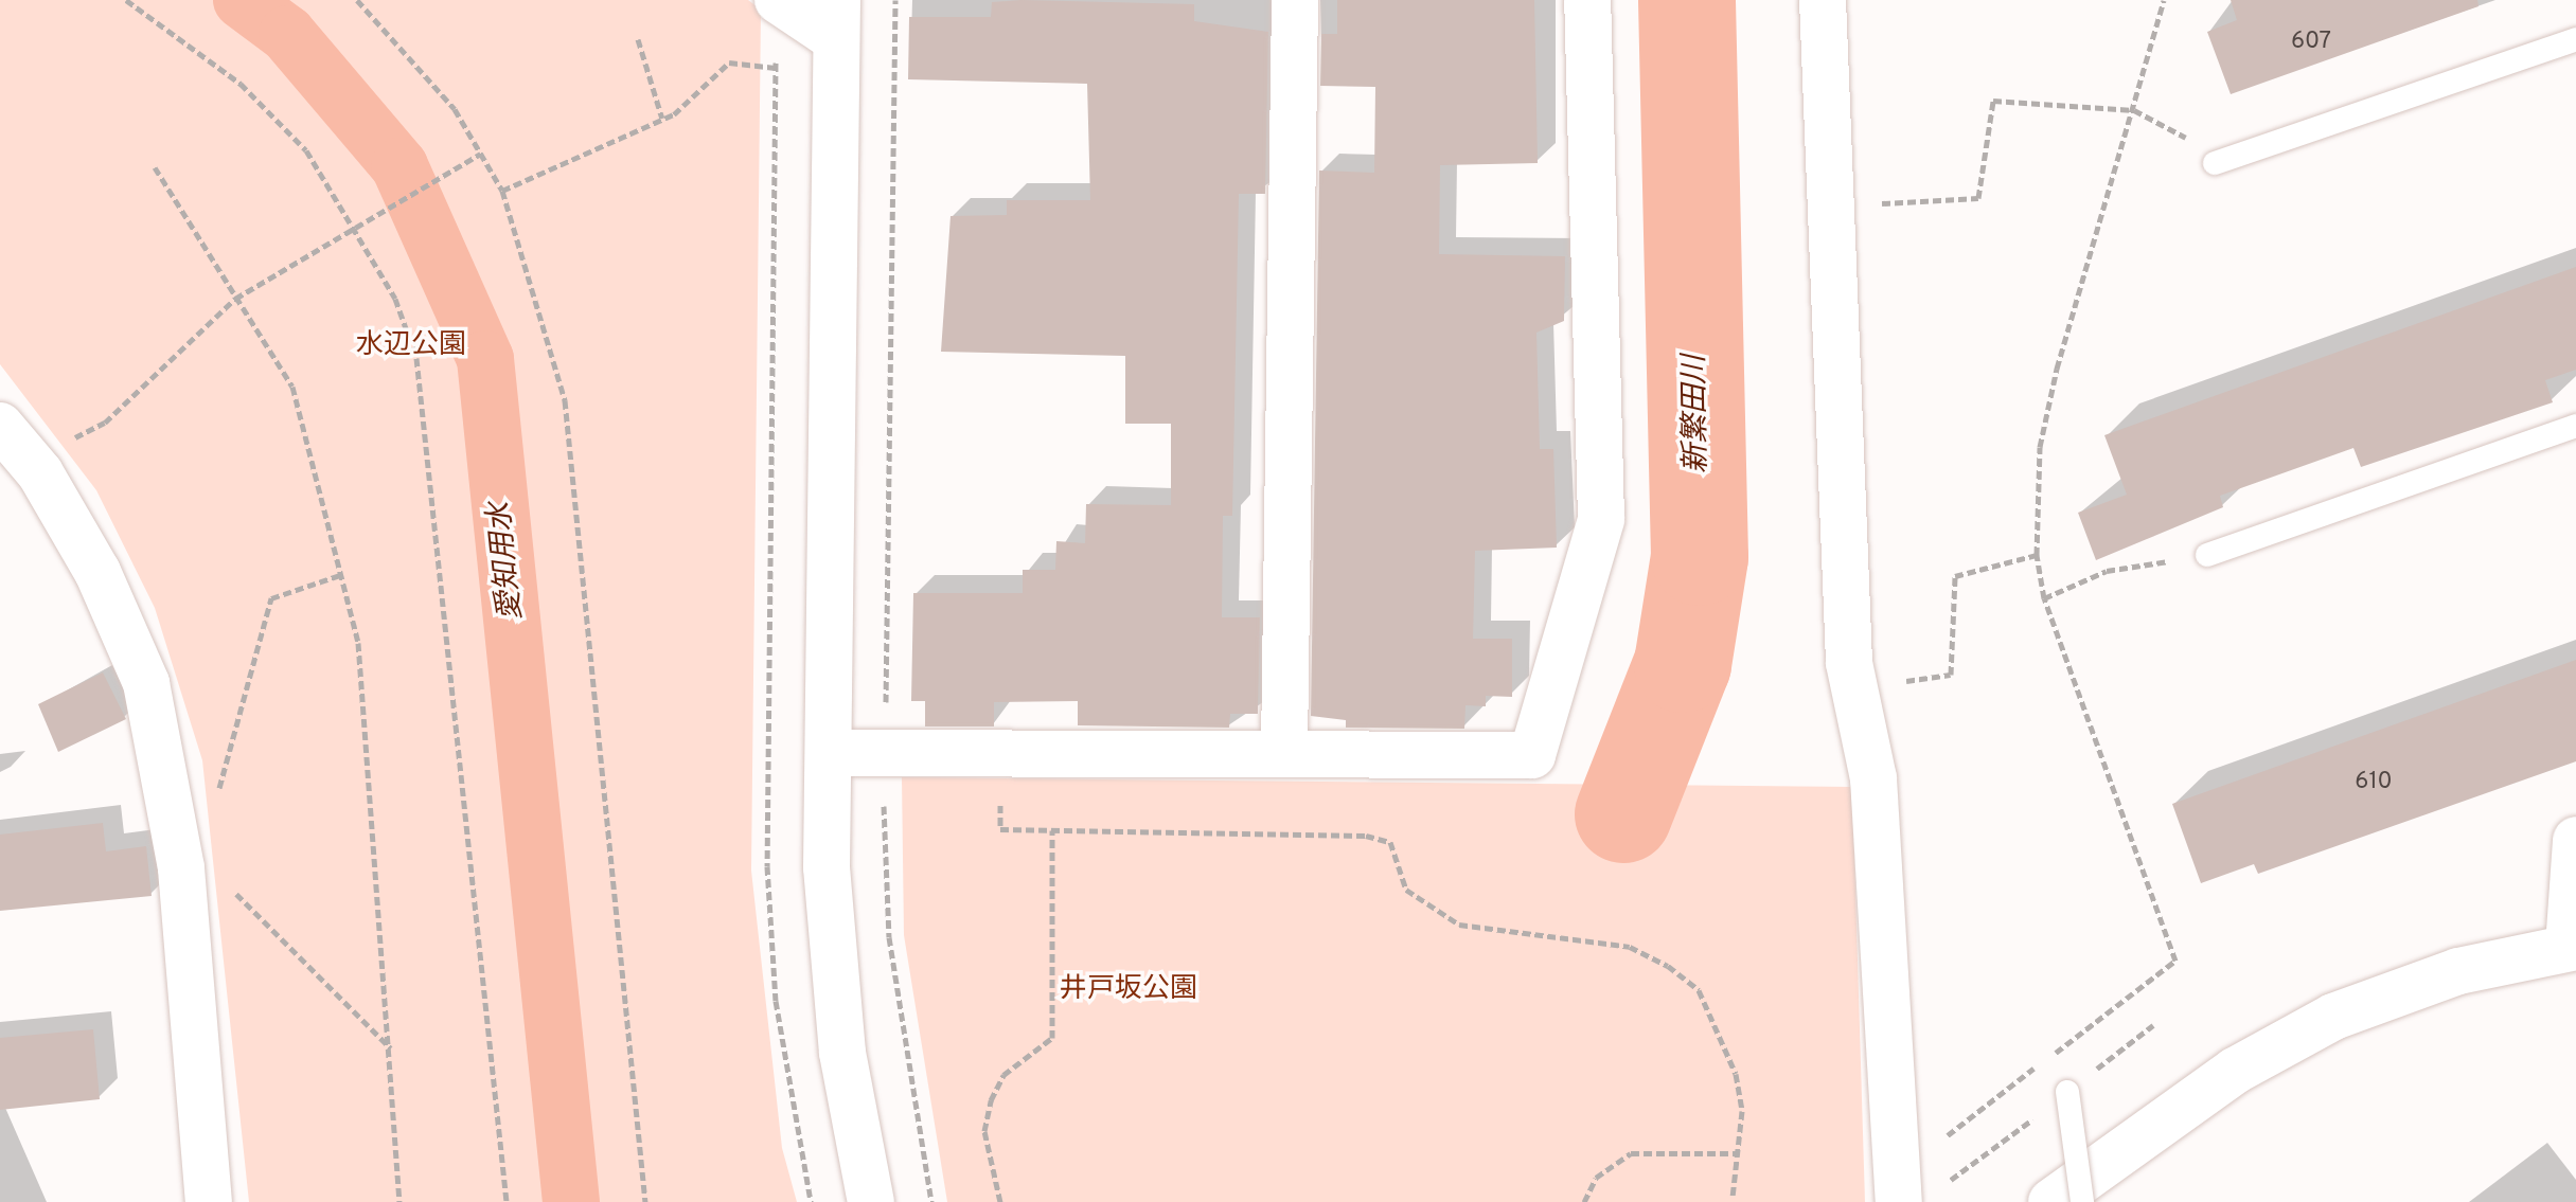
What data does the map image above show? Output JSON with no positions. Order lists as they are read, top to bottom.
{
  "water": ["新繁田川", "愛知用水"],
  "parks": ["水辺公園", "井戸坂公園"],
  "house_numbers": ["607", "610"]
}
